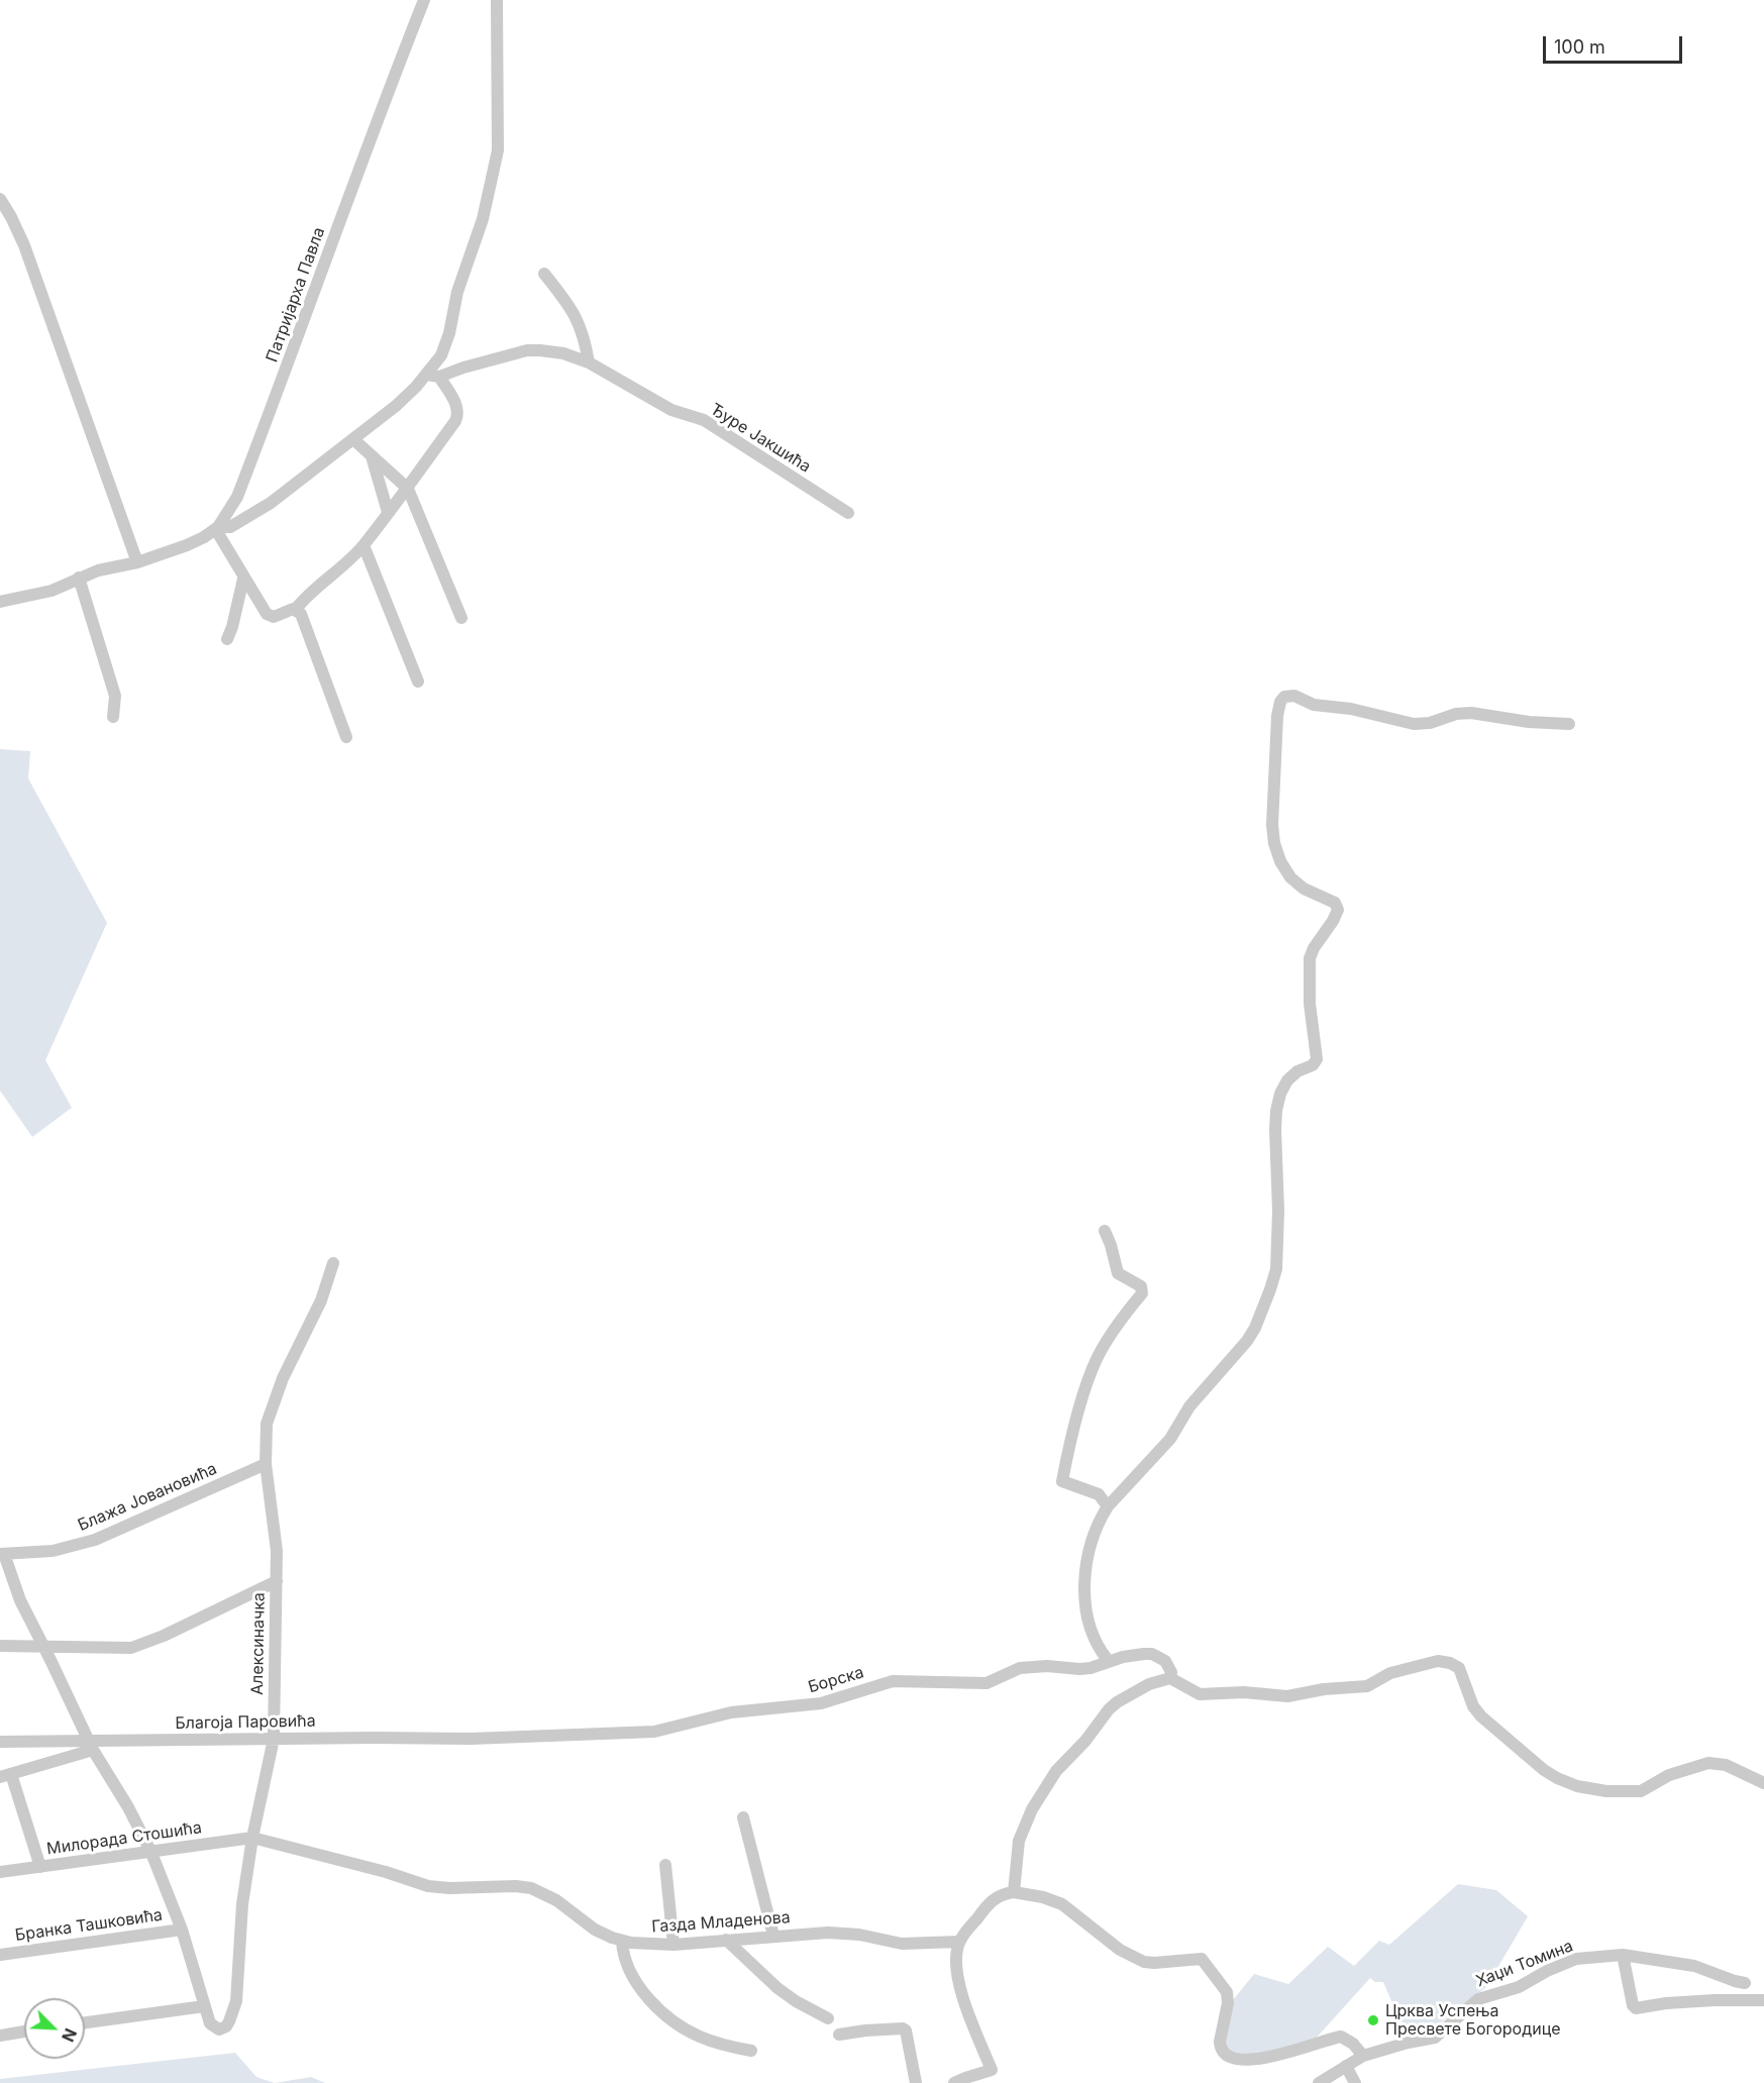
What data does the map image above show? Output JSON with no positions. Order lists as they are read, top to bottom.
{
  "streets": {
    "street": [
      "Патријарха Павла",
      "Ђуре Јакшића",
      "Блажа Јовановића",
      "Алексиначка",
      "Борска",
      "Благоја Паровића",
      "Милорада Стошића",
      "Газда Младенова",
      "Бранка Ташковића",
      "Хаџи Томина"
    ]
  },
  "crossings": [
    ["Блажа Јовановића", "Алексиначка"],
    ["Блажа Јовановића", "Благоја Паровића"],
    ["Блажа Јовановића", "Милорада Стошића"],
    ["Блажа Јовановића", "Бранка Ташковића"],
    ["Алексиначка", "Благоја Паровића"],
    ["Алексиначка", "Милорада Стошића"],
    ["Алексиначка", "Газда Младенова"],
    ["Борска", "Благоја Паровића"],
    ["Милорада Стошића", "Газда Младенова"]
  ],
  "places": ["Црква Успења Пресвете Богородице"],
  "scale_bar": "100 m",
  "north": "bottom right"
}
